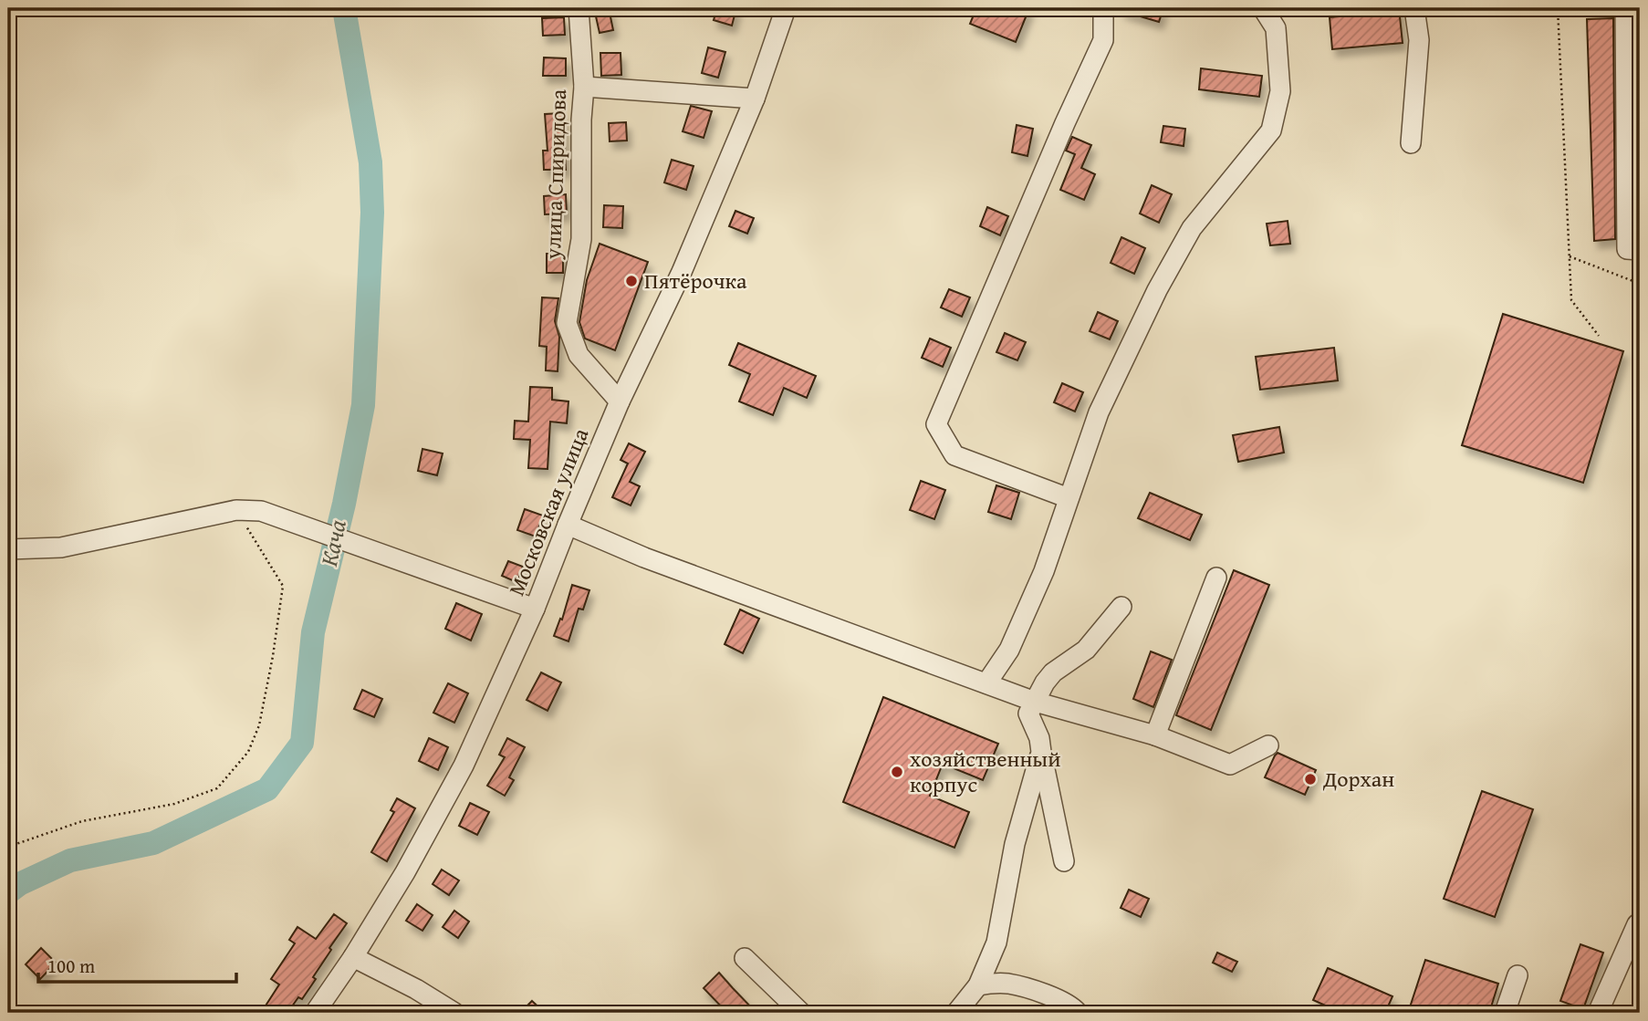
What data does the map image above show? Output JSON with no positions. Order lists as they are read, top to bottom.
{
  "streets": {
    "street": ["улица Спиридова", "Московская улица"]
  },
  "crossings": [
    ["улица Спиридова", "Московская улица"]
  ],
  "water": ["Кача"],
  "places": ["Пятёрочка", "хозяйственный корпус", "Дорхан"],
  "scale_bar": "100 m"
}
